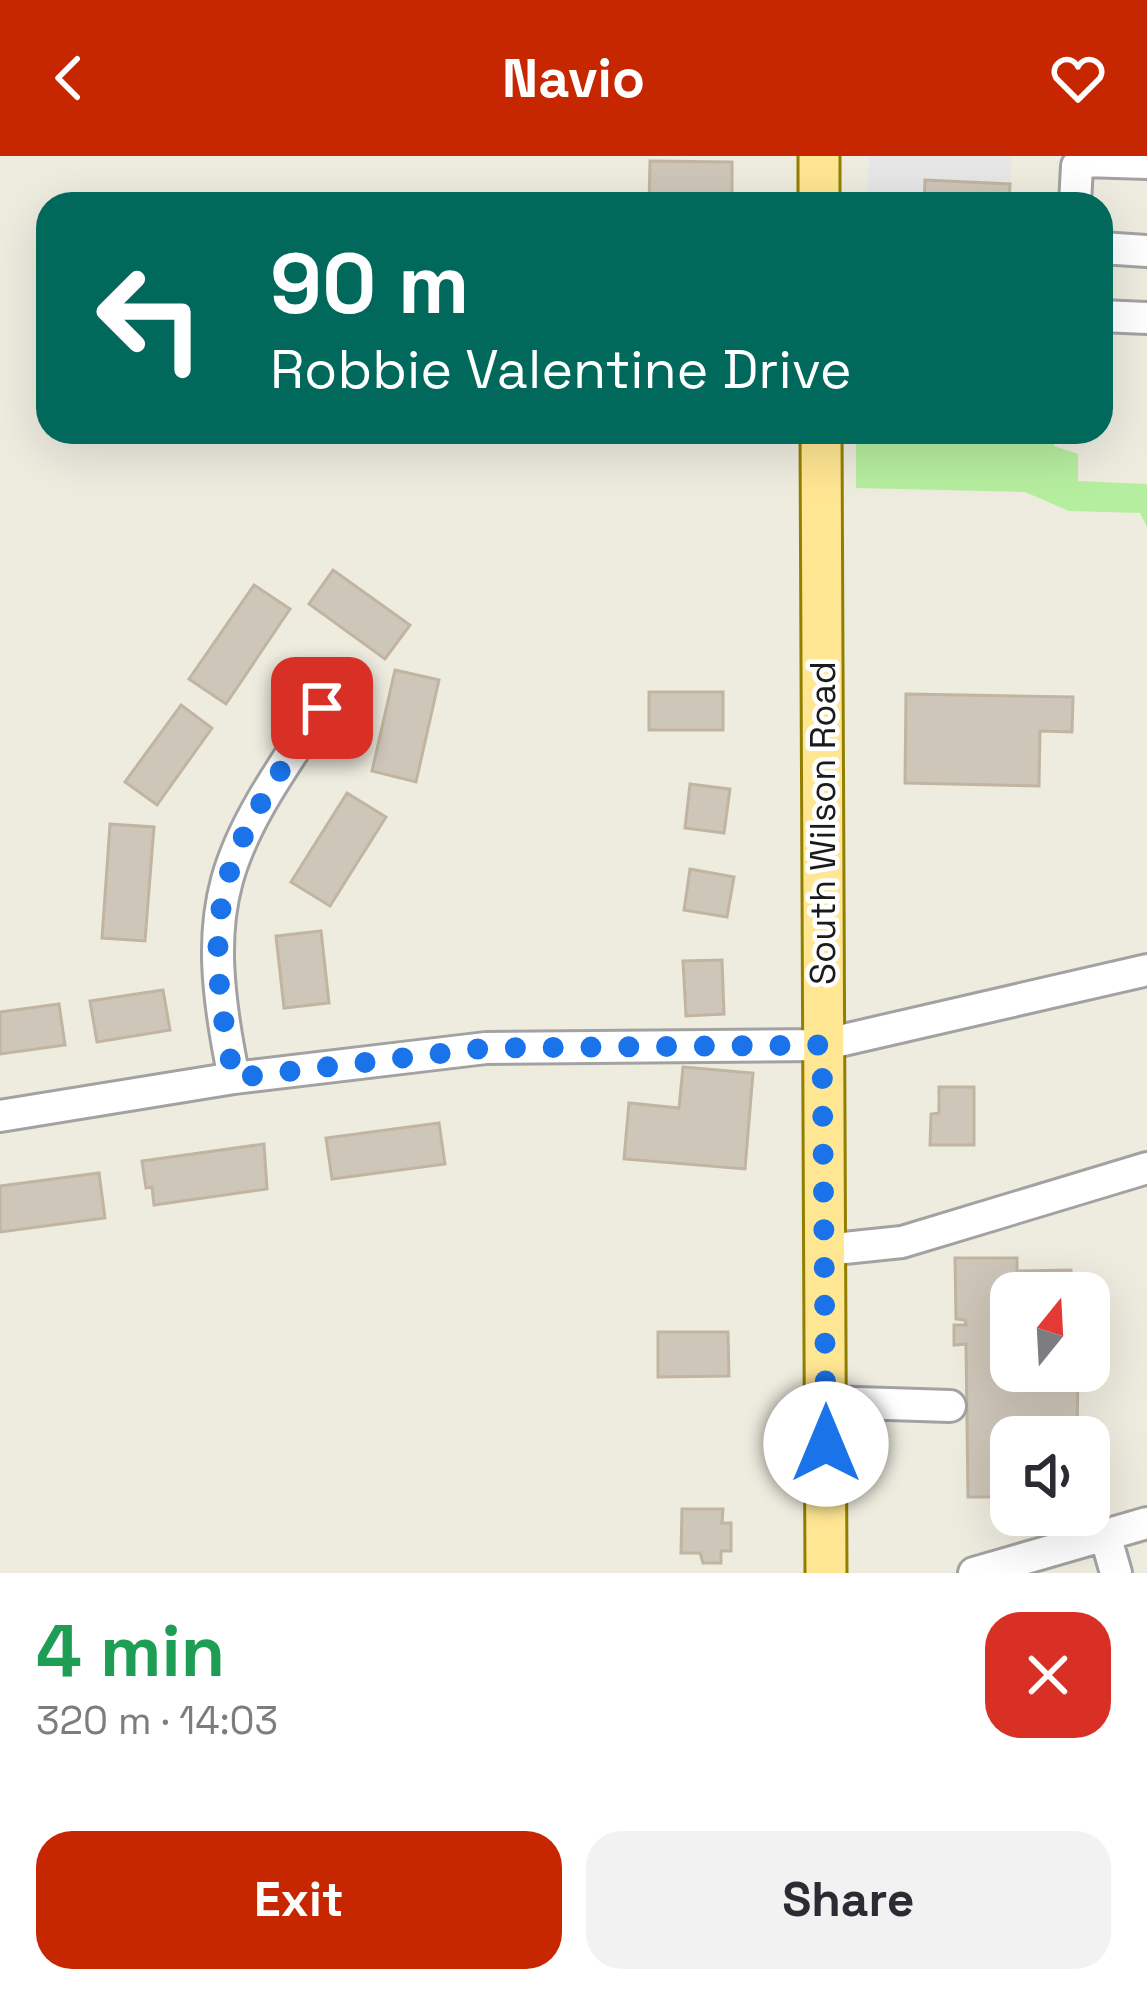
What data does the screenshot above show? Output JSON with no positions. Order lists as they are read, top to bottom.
{
  "streets": {
    "main road": ["South Wilson Road"]
  },
  "north": "top",
  "page": {
    "header": "Navio",
    "turn": ["90 m", "Robbie Valentine Drive"],
    "heading": ["4 min", "320 m · 14:03"],
    "buttons": ["Exit", "Share"]
  }
}
